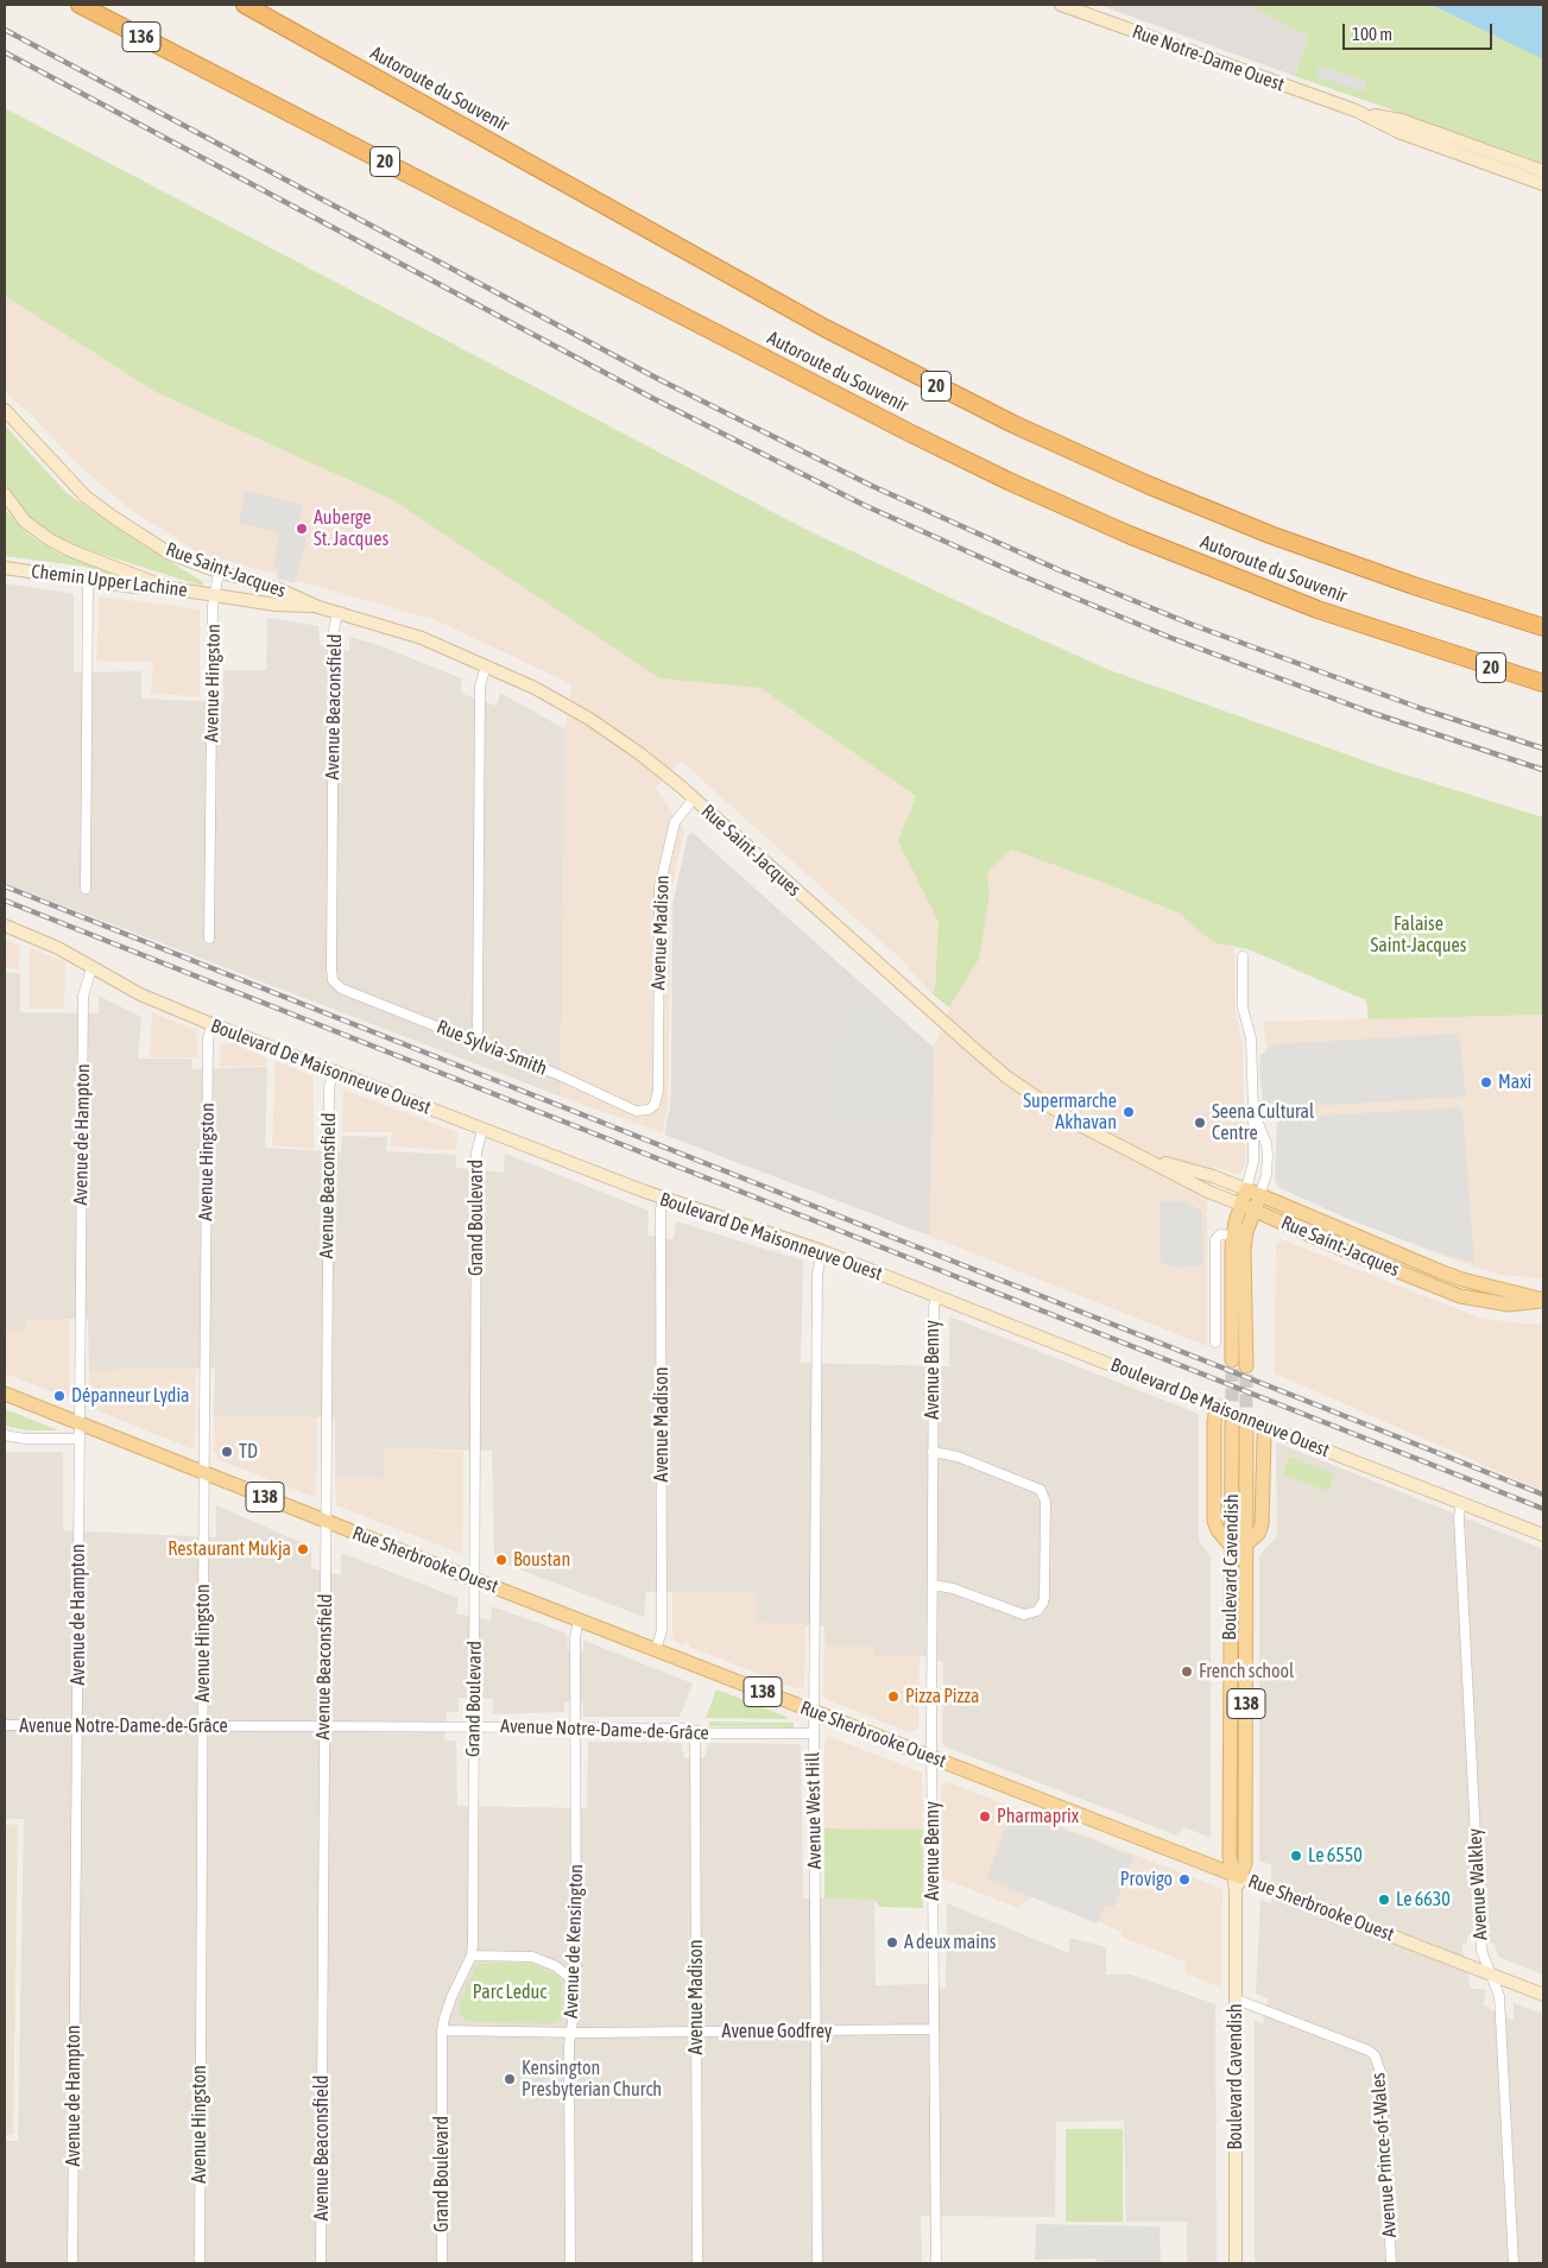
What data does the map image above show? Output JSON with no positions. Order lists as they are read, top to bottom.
{
  "streets": {
    "highway": ["136", "Autoroute du Souvenir", "20"],
    "main road": [
      "Rue Notre-Dame Ouest",
      "Rue Saint-Jacques",
      "Chemin Upper Lachine",
      "Boulevard De Maisonneuve Ouest",
      "138",
      "Rue Sherbrooke Ouest",
      "Boulevard Cavendish"
    ],
    "street": [
      "Avenue Hingston",
      "Avenue Beaconsfield",
      "Avenue Madison",
      "Rue Sylvia-Smith",
      "Avenue de Hampton",
      "Grand Boulevard",
      "Avenue Benny",
      "Avenue Notre-Dame-de-Grâce",
      "Avenue West Hill",
      "Avenue Walkley",
      "Avenue de Kensington",
      "Avenue Godfrey",
      "Avenue Prince-of-Wales"
    ]
  },
  "crossings": [
    ["136", "Autoroute du Souvenir"],
    ["Rue Saint-Jacques", "Chemin Upper Lachine"],
    ["Rue Saint-Jacques", "Avenue Hingston"],
    ["Rue Saint-Jacques", "Avenue Beaconsfield"],
    ["Rue Saint-Jacques", "Avenue Madison"],
    ["Chemin Upper Lachine", "Avenue Hingston"],
    ["Avenue Hingston", "Boulevard De Maisonneuve Ouest"],
    ["Avenue Hingston", "Rue Sherbrooke Ouest"],
    ["Avenue Hingston", "Avenue Notre-Dame-de-Grâce"],
    ["Avenue Beaconsfield", "Rue Sylvia-Smith"],
    ["Avenue Beaconsfield", "Boulevard De Maisonneuve Ouest"],
    ["Avenue Beaconsfield", "Rue Sherbrooke Ouest"],
    ["Avenue Beaconsfield", "Avenue Notre-Dame-de-Grâce"],
    ["Avenue Madison", "Rue Sylvia-Smith"],
    ["Avenue Madison", "Boulevard De Maisonneuve Ouest"],
    ["Avenue Madison", "Rue Sherbrooke Ouest"],
    ["Avenue Madison", "Avenue Notre-Dame-de-Grâce"],
    ["Avenue Madison", "Avenue Godfrey"],
    ["Boulevard De Maisonneuve Ouest", "Avenue de Hampton"],
    ["Boulevard De Maisonneuve Ouest", "Grand Boulevard"],
    ["Boulevard De Maisonneuve Ouest", "Avenue Benny"],
    ["Boulevard De Maisonneuve Ouest", "Boulevard Cavendish"],
    ["Boulevard De Maisonneuve Ouest", "Avenue West Hill"],
    ["Boulevard De Maisonneuve Ouest", "Avenue Walkley"],
    ["Avenue de Hampton", "Rue Sherbrooke Ouest"],
    ["Avenue de Hampton", "Avenue Notre-Dame-de-Grâce"],
    ["Grand Boulevard", "Rue Sherbrooke Ouest"],
    ["Grand Boulevard", "Avenue Notre-Dame-de-Grâce"],
    ["Grand Boulevard", "Avenue Godfrey"],
    ["Avenue Benny", "Rue Sherbrooke Ouest"],
    ["Avenue Benny", "Avenue Godfrey"],
    ["Rue Sherbrooke Ouest", "Boulevard Cavendish"],
    ["Rue Sherbrooke Ouest", "Avenue West Hill"],
    ["Rue Sherbrooke Ouest", "Avenue Walkley"],
    ["Rue Sherbrooke Ouest", "Avenue de Kensington"],
    ["Boulevard Cavendish", "Avenue Prince-of-Wales"],
    ["Avenue Notre-Dame-de-Grâce", "Avenue West Hill"],
    ["Avenue Notre-Dame-de-Grâce", "Avenue de Kensington"],
    ["Avenue West Hill", "Avenue Godfrey"],
    ["Avenue de Kensington", "Avenue Godfrey"]
  ],
  "parks": ["Falaise Saint-Jacques", "Parc Leduc"],
  "places": [
    "Auberge St. Jacques",
    "Maxi",
    "Supermarche Akhavan",
    "Seena Cultural Centre",
    "Dépanneur Lydia",
    "TD",
    "Restaurant Mukja",
    "Boustan",
    "French school",
    "Pizza Pizza",
    "Pharmaprix",
    "Le 6550",
    "Provigo",
    "Le 6630",
    "A deux mains",
    "Kensington Presbyterian Church"
  ],
  "scale_bar": "100 m"
}
